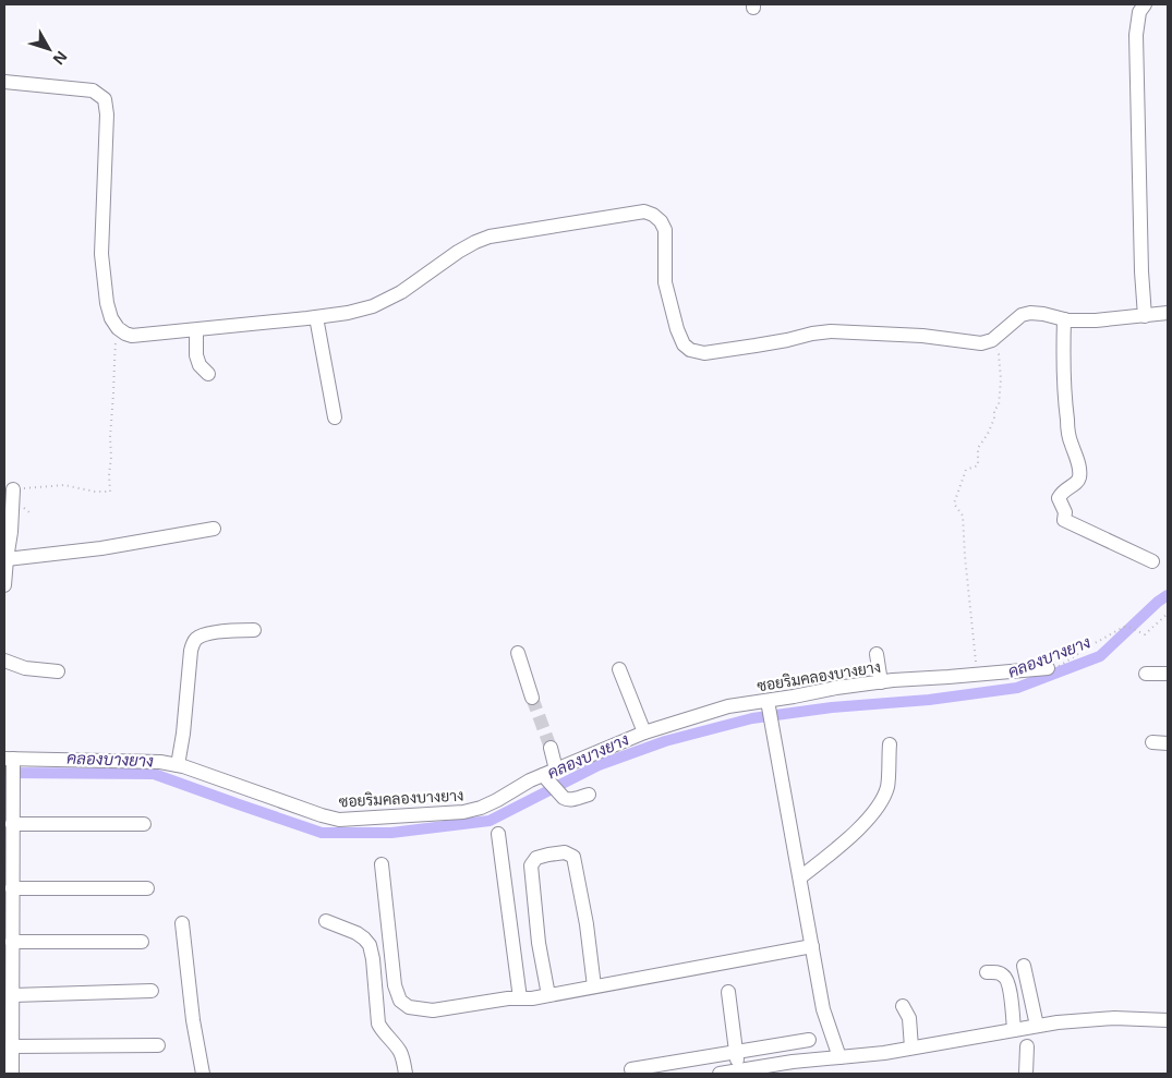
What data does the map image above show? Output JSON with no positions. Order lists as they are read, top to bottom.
{
  "streets": {
    "street": ["ซอยริมคลองบางยาง"]
  },
  "water": ["คลองบางยาง"],
  "north": "bottom right"
}
